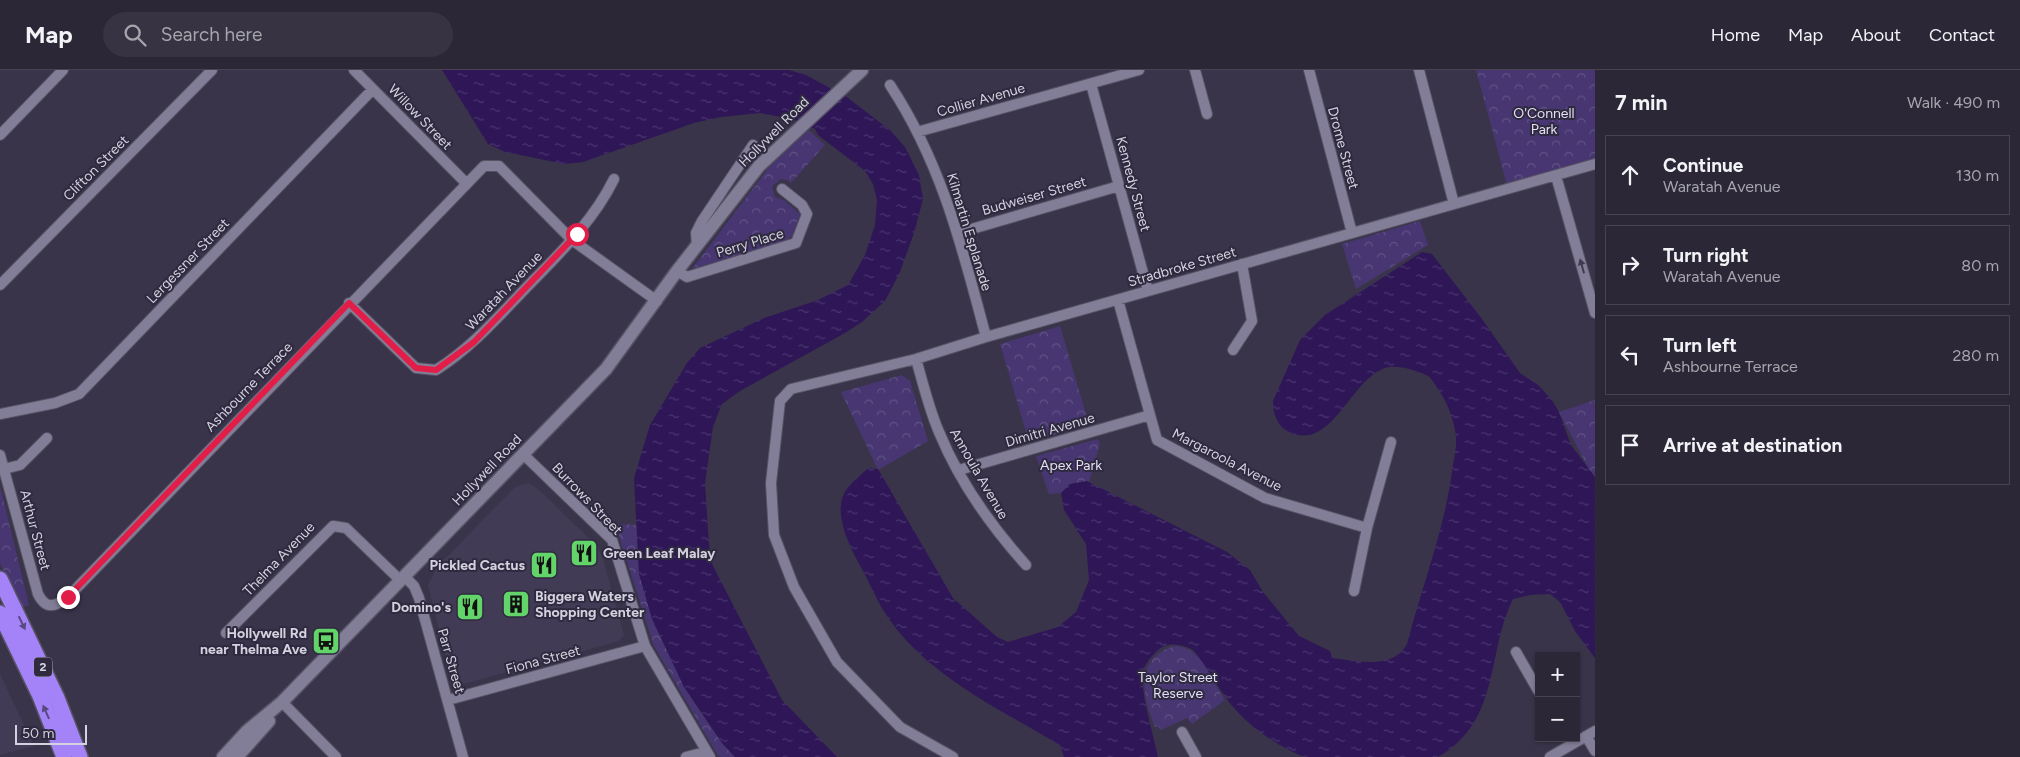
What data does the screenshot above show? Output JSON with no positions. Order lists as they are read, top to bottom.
{
  "streets": {
    "highway": ["2"],
    "main road": ["Hollywell Road"],
    "street": [
      "Collier Avenue",
      "Willow Street",
      "Drome Street",
      "Clifton Street",
      "Kennedy Street",
      "Budweiser Street",
      "Kilmartin Esplanade",
      "Perry Place",
      "Lergessner Street",
      "Stradbroke Street",
      "Waratah Avenue",
      "Ashbourne Terrace",
      "Dimitri Avenue",
      "Margaroola Avenue",
      "Annoula Avenue",
      "Burrows Street",
      "Arthur Street",
      "Thelma Avenue",
      "Fiona Street",
      "Parr Street"
    ]
  },
  "crossings": [
    ["Collier Avenue", "Kennedy Street"],
    ["Collier Avenue", "Kilmartin Esplanade"],
    ["Willow Street", "Lergessner Street"],
    ["Willow Street", "Ashbourne Terrace"],
    ["Hollywell Road", "Perry Place"],
    ["Hollywell Road", "Ashbourne Terrace"],
    ["Hollywell Road", "Burrows Street"],
    ["Hollywell Road", "Thelma Avenue"],
    ["Hollywell Road", "Parr Street"],
    ["Drome Street", "Stradbroke Street"],
    ["Kennedy Street", "Budweiser Street"],
    ["Kennedy Street", "Stradbroke Street"],
    ["Budweiser Street", "Kilmartin Esplanade"],
    ["Kilmartin Esplanade", "Stradbroke Street"],
    ["Stradbroke Street", "Margaroola Avenue"],
    ["Stradbroke Street", "Annoula Avenue"],
    ["Waratah Avenue", "Ashbourne Terrace"],
    ["Ashbourne Terrace", "Arthur Street"],
    ["Dimitri Avenue", "Margaroola Avenue"],
    ["Dimitri Avenue", "Annoula Avenue"],
    ["Burrows Street", "Fiona Street"],
    ["Thelma Avenue", "Parr Street"],
    ["Fiona Street", "Parr Street"]
  ],
  "parks": ["O'Connell Park", "Apex Park", "Taylor Street Reserve"],
  "places": {
    "restaurant": ["Green Leaf Malay", "Pickled Cactus", "Domino's"],
    "building": ["Biggera Waters Shopping Center"],
    "bus stop": ["Hollywell Rd near Thelma Ave"]
  },
  "scale_bar": "50 m",
  "page": {
    "header": "Map",
    "search": "Search here",
    "nav": [
      "Home",
      "Map",
      "About",
      "Contact"
    ],
    "heading": ["7 min", "Walk · 490 m"],
    "list": [
      ["Continue", "Waratah Avenue", "130 m"],
      ["Turn right", "Waratah Avenue", "80 m"],
      ["Turn left", "Ashbourne Terrace", "280 m"],
      "Arrive at destination"
    ],
    "map_buttons": ["+", "−"],
    "scale": "50 m"
  }
}
